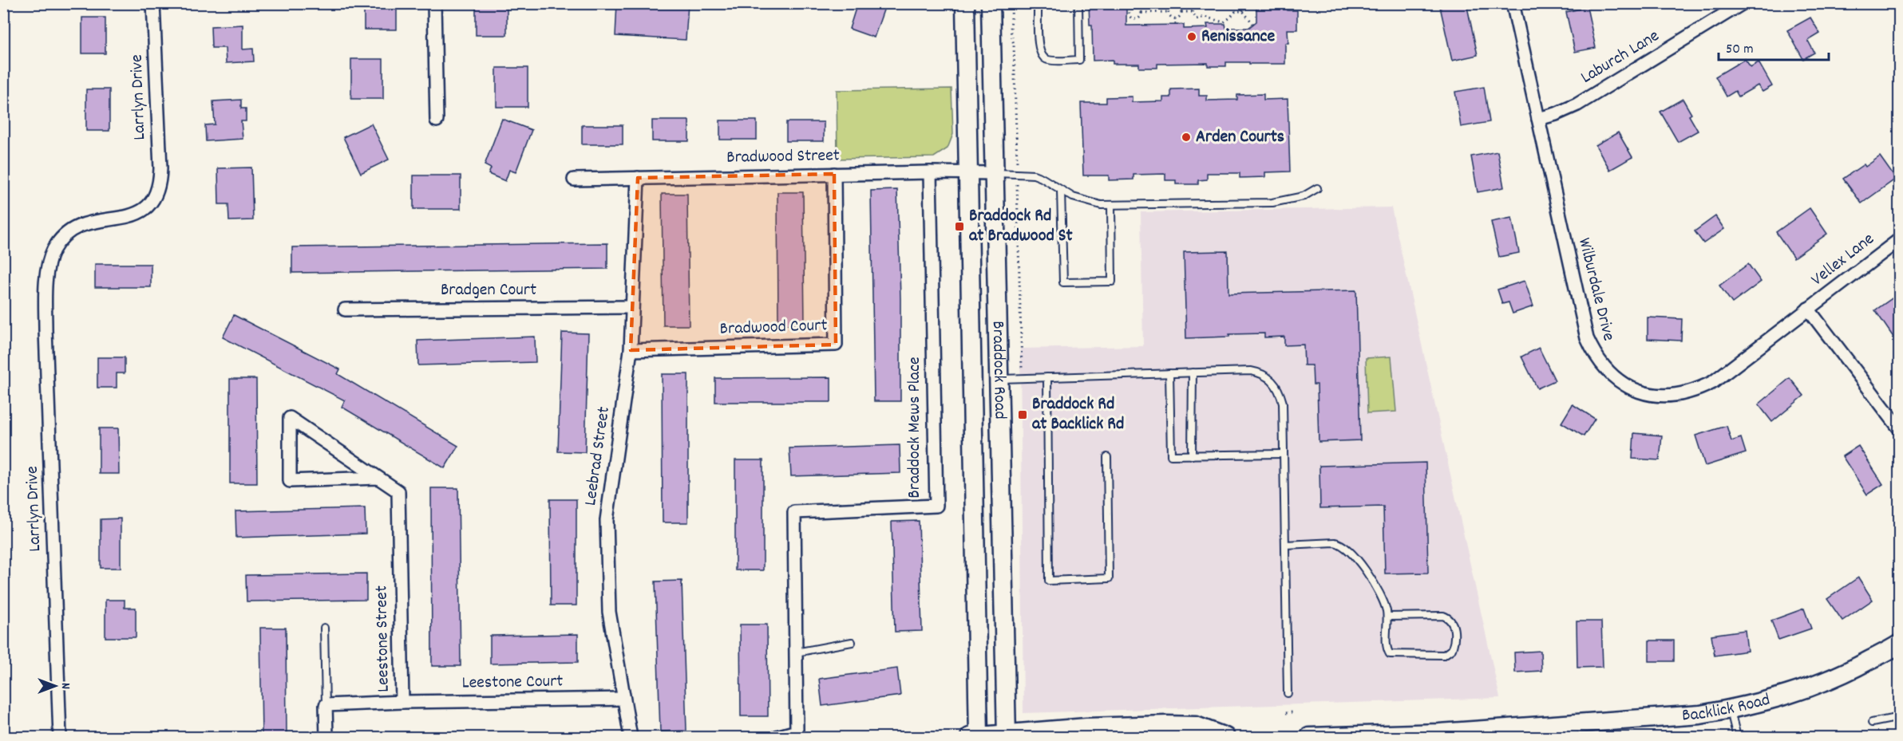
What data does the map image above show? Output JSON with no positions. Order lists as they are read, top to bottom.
{
  "streets": {
    "main road": ["Braddock Road", "Backlick Road"],
    "street": [
      "Laburch Lane",
      "Larrlyn Drive",
      "Bradwood Street",
      "Vellex Lane",
      "Wilburdale Drive",
      "Bradgen Court",
      "Bradwood Court",
      "Braddock Mews Place",
      "Leebrad Street",
      "Leestone Street",
      "Leestone Court"
    ]
  },
  "crossings": [
    ["Laburch Lane", "Wilburdale Drive"],
    ["Bradwood Street", "Bradwood Court"],
    ["Bradwood Street", "Braddock Road"],
    ["Bradwood Street", "Braddock Mews Place"],
    ["Bradwood Street", "Leebrad Street"],
    ["Vellex Lane", "Wilburdale Drive"],
    ["Bradgen Court", "Leebrad Street"],
    ["Bradwood Court", "Leebrad Street"],
    ["Leebrad Street", "Leestone Court"],
    ["Leestone Street", "Leestone Court"]
  ],
  "places": {
    "other": ["Renissance", "Arden Courts"],
    "transit": ["Braddock Rd at Bradwood St", "Braddock Rd at Backlick Rd"]
  },
  "scale_bar": "50 m",
  "north": "right"
}
